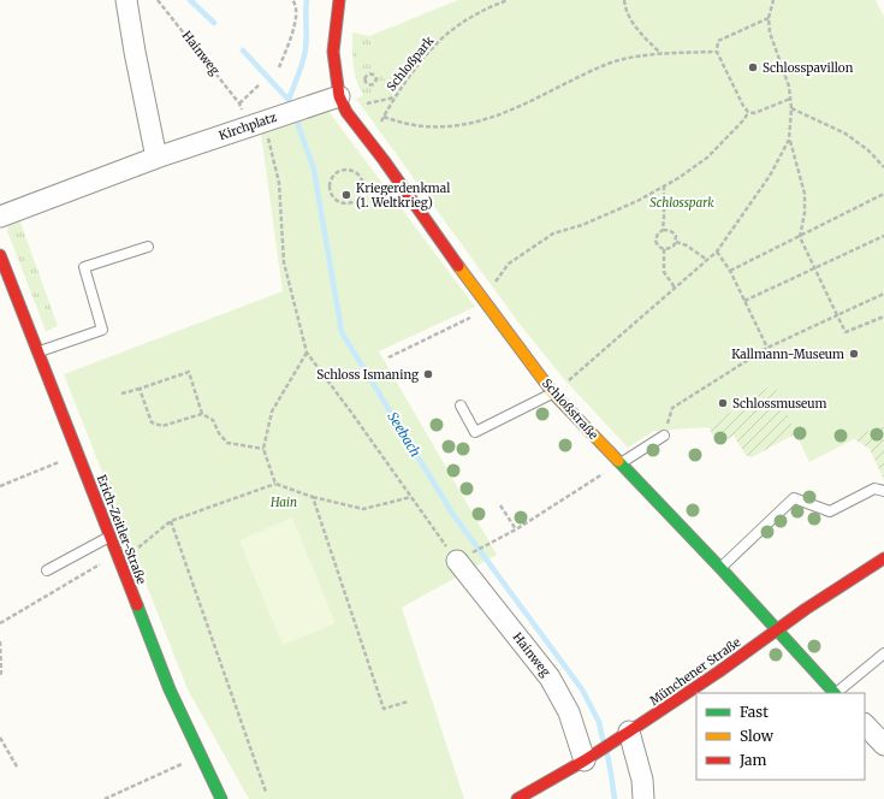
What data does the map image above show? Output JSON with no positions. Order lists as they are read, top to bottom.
{
  "streets": {
    "street": [
      "Hainweg",
      "Kirchplatz",
      "Schloßstraße",
      "Erich-Zeitler-Straße",
      "Münchener Straße"
    ],
    "path": ["Schloßpark"]
  },
  "crossings": [
    ["Hainweg", "Münchener Straße"],
    ["Schloßpark", "Schloßstraße"],
    ["Kirchplatz", "Schloßstraße"],
    ["Schloßstraße", "Münchener Straße"]
  ],
  "water": ["Seebach"],
  "parks": ["Schlosspark", "Hain"],
  "places": [
    "Schlosspavillon",
    "Kriegerdenkmal (1. Weltkrieg)",
    "Kallmann-Museum",
    "Schloss Ismaning",
    "Schlossmuseum"
  ],
  "legend": ["Fast", "Slow", "Jam"]
}
